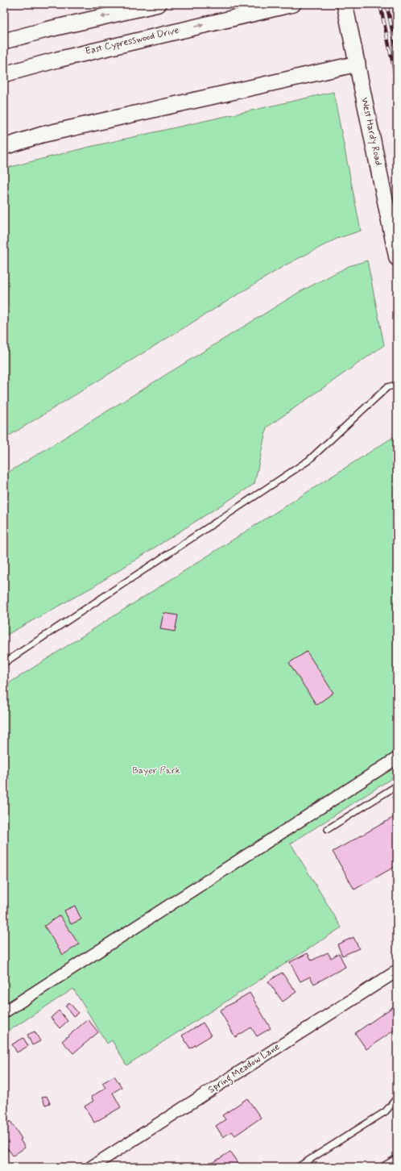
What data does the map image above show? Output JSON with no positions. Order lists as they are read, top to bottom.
{
  "streets": {
    "main road": ["East Cypresswood Drive", "West Hardy Road"],
    "street": ["Spring Meadow Lane"]
  },
  "parks": ["Bayer Park"]
}
